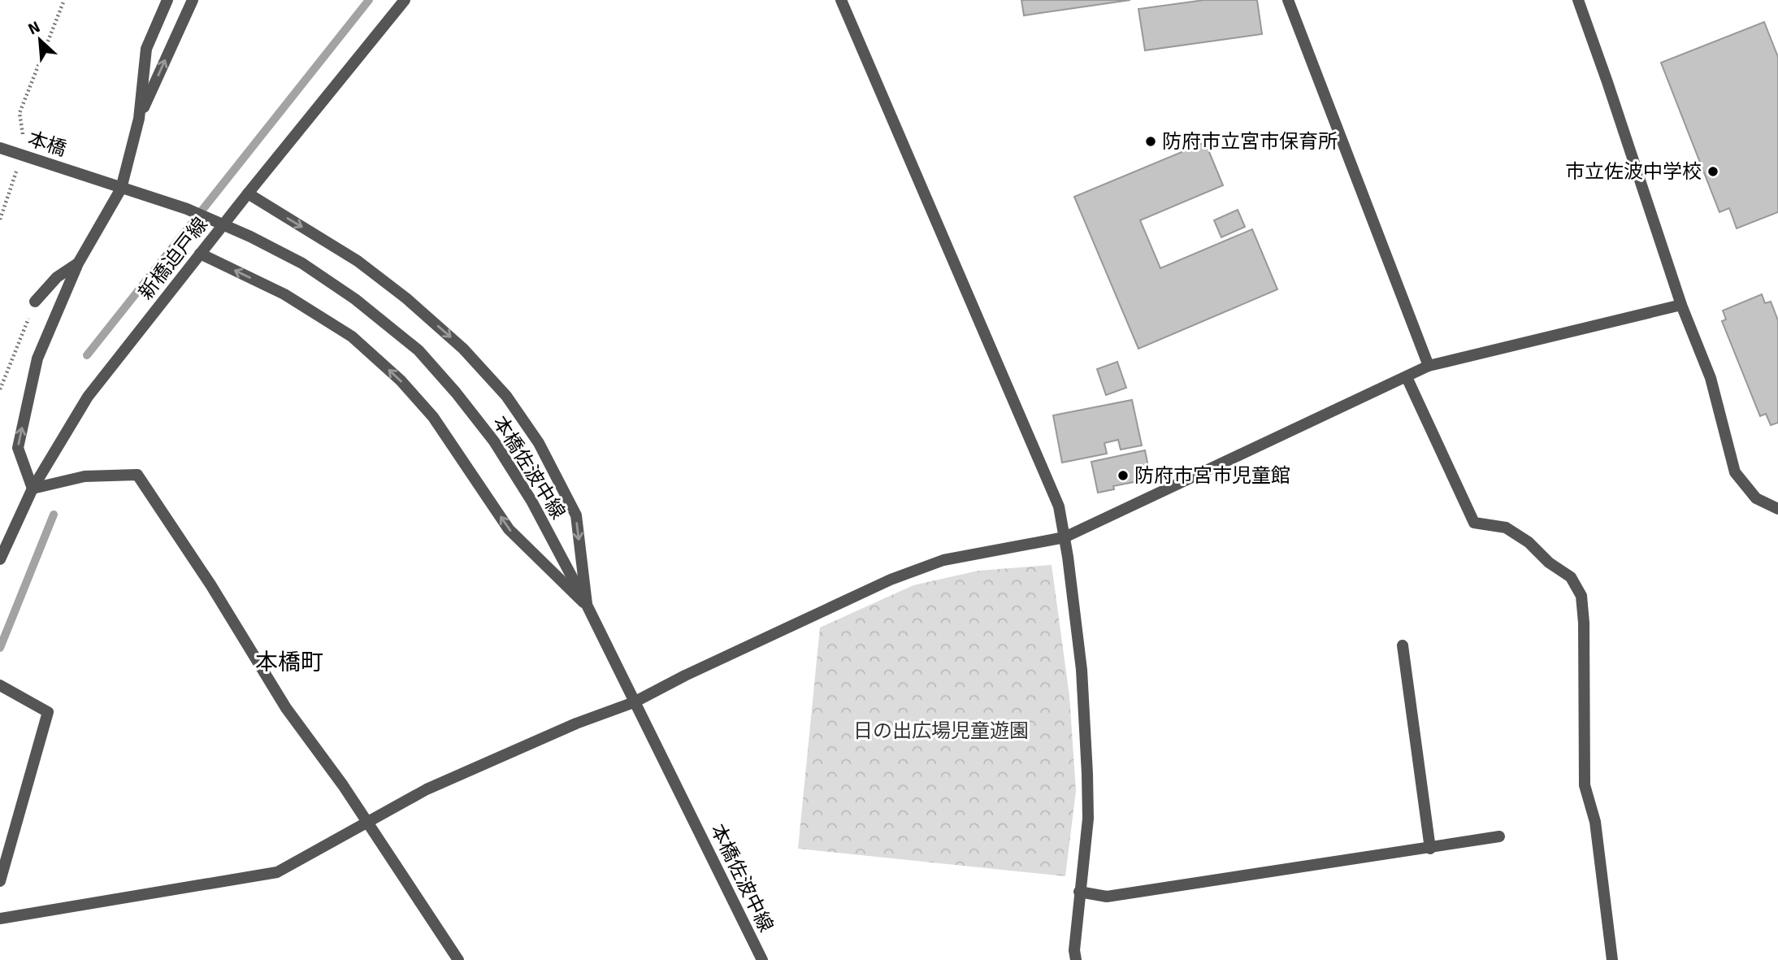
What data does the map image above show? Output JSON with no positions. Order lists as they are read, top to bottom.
{
  "streets": {
    "street": ["本橋", "新橋迫戸線", "本橋佐波中線"]
  },
  "crossings": [
    ["本橋", "本橋佐波中線"]
  ],
  "districts": ["本橋町"],
  "parks": ["日の出広場児童遊園"],
  "places": ["防府市立宮市保育所", "市立佐波中学校", "防府市宮市児童館"],
  "north": "top left"
}
